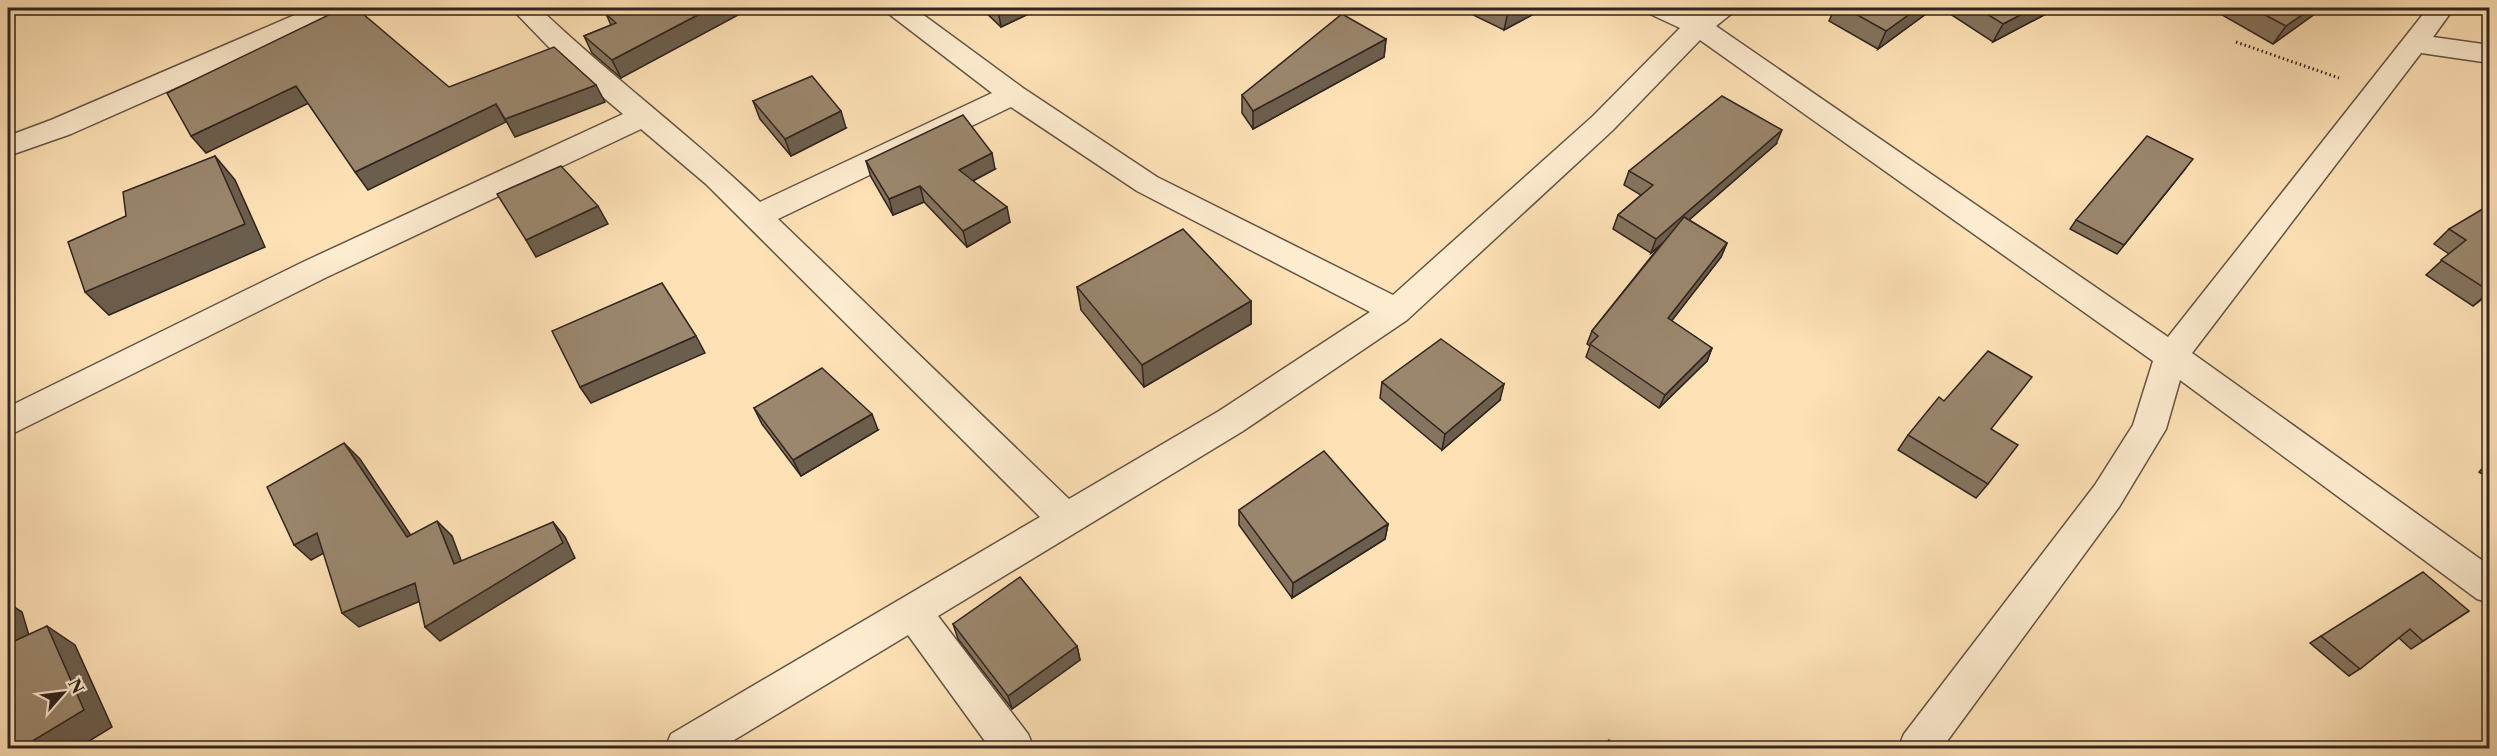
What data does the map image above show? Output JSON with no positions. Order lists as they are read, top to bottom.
{
  "north": "top right"
}
